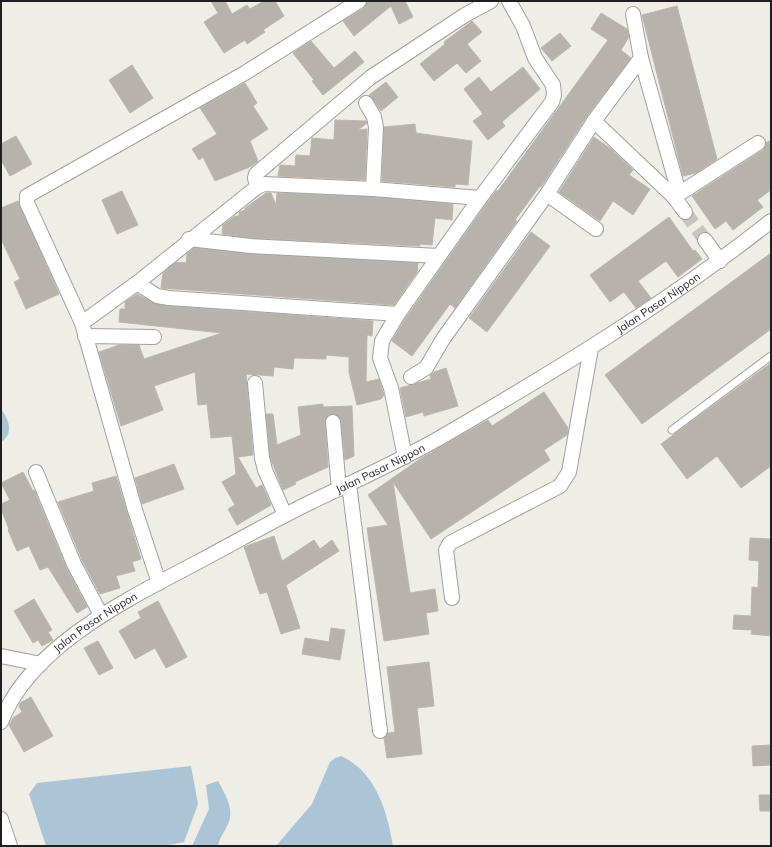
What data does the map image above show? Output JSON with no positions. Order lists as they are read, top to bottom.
{
  "streets": {
    "street": ["Jalan Pasar Nippon"]
  }
}
